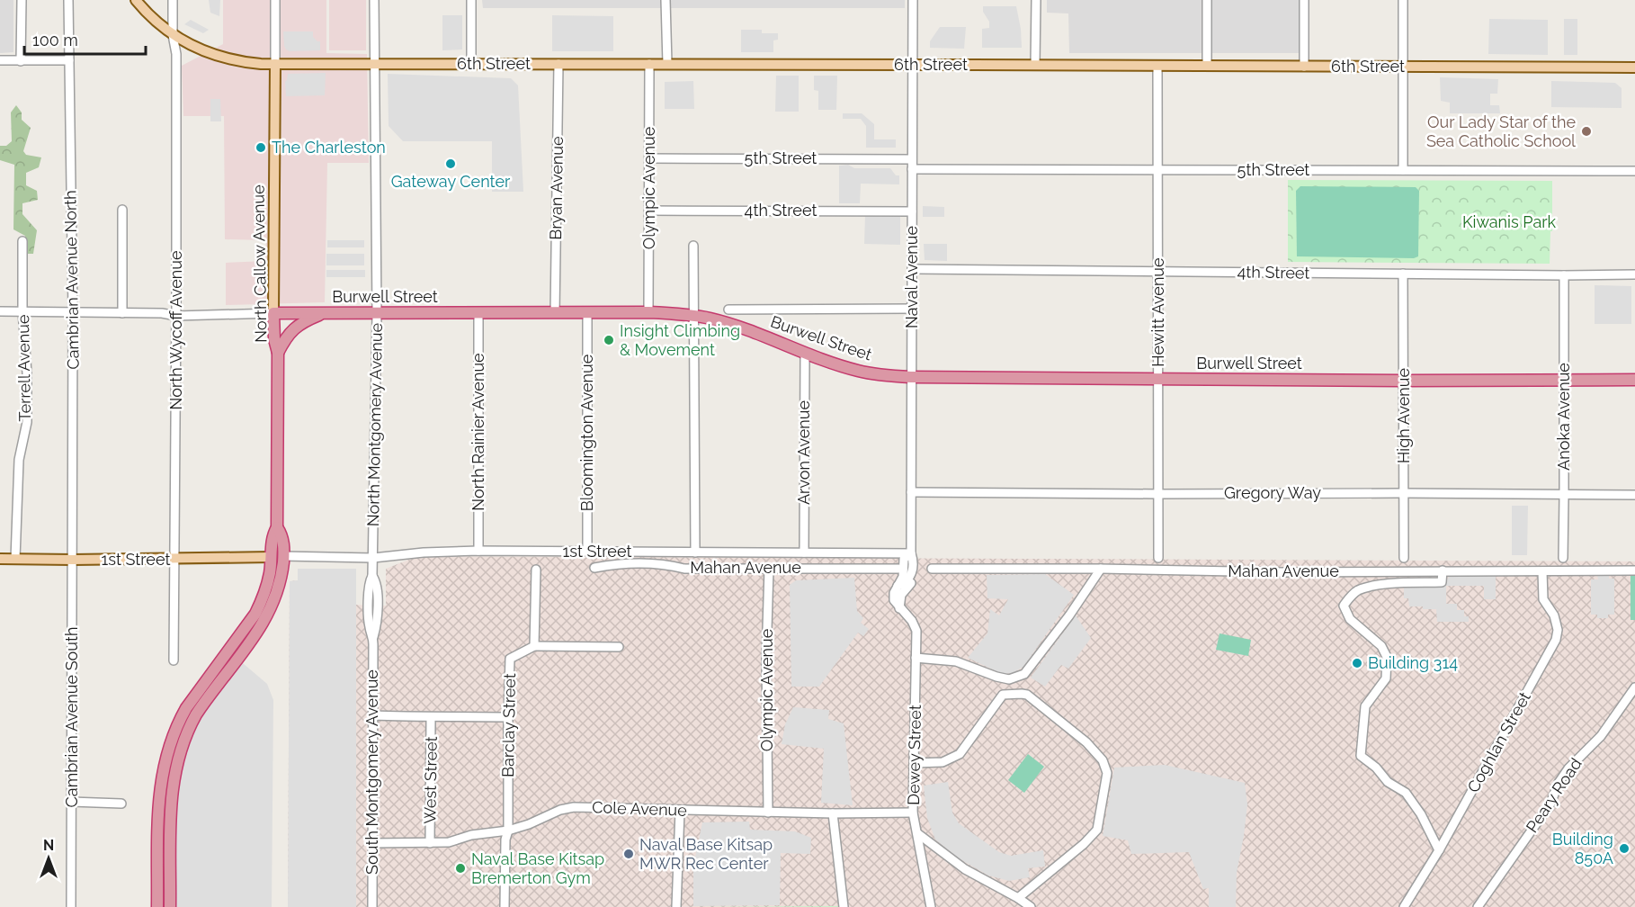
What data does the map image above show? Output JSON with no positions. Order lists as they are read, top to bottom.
{
  "streets": {
    "highway": ["North Callow Avenue", "Burwell Street"],
    "main road": ["6th Street", "1st Street"],
    "street": [
      "5th Street",
      "Bryan Avenue",
      "Olympic Avenue",
      "4th Street",
      "Naval Avenue",
      "Cambrian Avenue North",
      "Hewitt Avenue",
      "North Wycoff Avenue",
      "Terrell Avenue",
      "High Avenue",
      "Anoka Avenue",
      "North Montgomery Avenue",
      "North Rainier Avenue",
      "Bloomington Avenue",
      "Arvon Avenue",
      "Gregory Way",
      "Mahan Avenue",
      "Cambrian Avenue South",
      "Barclay Street",
      "Coghlan Street",
      "Dewey Street",
      "South Montgomery Avenue",
      "West Street",
      "Peary Road",
      "Cole Avenue"
    ]
  },
  "crossings": [
    ["6th Street", "Bryan Avenue"],
    ["6th Street", "Olympic Avenue"],
    ["6th Street", "North Callow Avenue"],
    ["6th Street", "Naval Avenue"],
    ["6th Street", "Hewitt Avenue"],
    ["6th Street", "North Wycoff Avenue"],
    ["6th Street", "North Montgomery Avenue"],
    ["5th Street", "Olympic Avenue"],
    ["5th Street", "Naval Avenue"],
    ["5th Street", "Hewitt Avenue"],
    ["Bryan Avenue", "Burwell Street"],
    ["Olympic Avenue", "4th Street"],
    ["Olympic Avenue", "Burwell Street"],
    ["Olympic Avenue", "Mahan Avenue"],
    ["Olympic Avenue", "Cole Avenue"],
    ["4th Street", "Naval Avenue"],
    ["4th Street", "Hewitt Avenue"],
    ["4th Street", "High Avenue"],
    ["4th Street", "Anoka Avenue"],
    ["North Callow Avenue", "Burwell Street"],
    ["North Callow Avenue", "1st Street"],
    ["Naval Avenue", "Burwell Street"],
    ["Naval Avenue", "Gregory Way"],
    ["Naval Avenue", "1st Street"],
    ["Cambrian Avenue North", "Burwell Street"],
    ["Cambrian Avenue North", "1st Street"],
    ["Cambrian Avenue North", "Cambrian Avenue South"],
    ["Burwell Street", "Hewitt Avenue"],
    ["Burwell Street", "North Wycoff Avenue"],
    ["Burwell Street", "Terrell Avenue"],
    ["Burwell Street", "High Avenue"],
    ["Burwell Street", "Anoka Avenue"],
    ["Burwell Street", "North Montgomery Avenue"],
    ["Burwell Street", "North Rainier Avenue"],
    ["Burwell Street", "Bloomington Avenue"],
    ["Burwell Street", "Arvon Avenue"],
    ["Hewitt Avenue", "Gregory Way"],
    ["North Wycoff Avenue", "1st Street"],
    ["Terrell Avenue", "1st Street"],
    ["High Avenue", "Gregory Way"],
    ["Anoka Avenue", "Gregory Way"],
    ["North Montgomery Avenue", "1st Street"],
    ["North Montgomery Avenue", "South Montgomery Avenue"],
    ["North Rainier Avenue", "1st Street"],
    ["Bloomington Avenue", "1st Street"],
    ["Arvon Avenue", "1st Street"],
    ["1st Street", "Cambrian Avenue South"],
    ["1st Street", "South Montgomery Avenue"],
    ["Mahan Avenue", "Coghlan Street"],
    ["Barclay Street", "Cole Avenue"],
    ["Dewey Street", "Cole Avenue"],
    ["South Montgomery Avenue", "Cole Avenue"],
    ["West Street", "Cole Avenue"]
  ],
  "parks": ["Kiwanis Park"],
  "places": [
    "Our Lady Star of the Sea Catholic School",
    "The Charleston",
    "Gateway Center",
    "Insight Climbing & Movement",
    "Building 314",
    "Building 850A",
    "Naval Base Kitsap MWR Rec Center",
    "Naval Base Kitsap Bremerton Gym"
  ],
  "scale_bar": "100 m",
  "north": "top"
}
